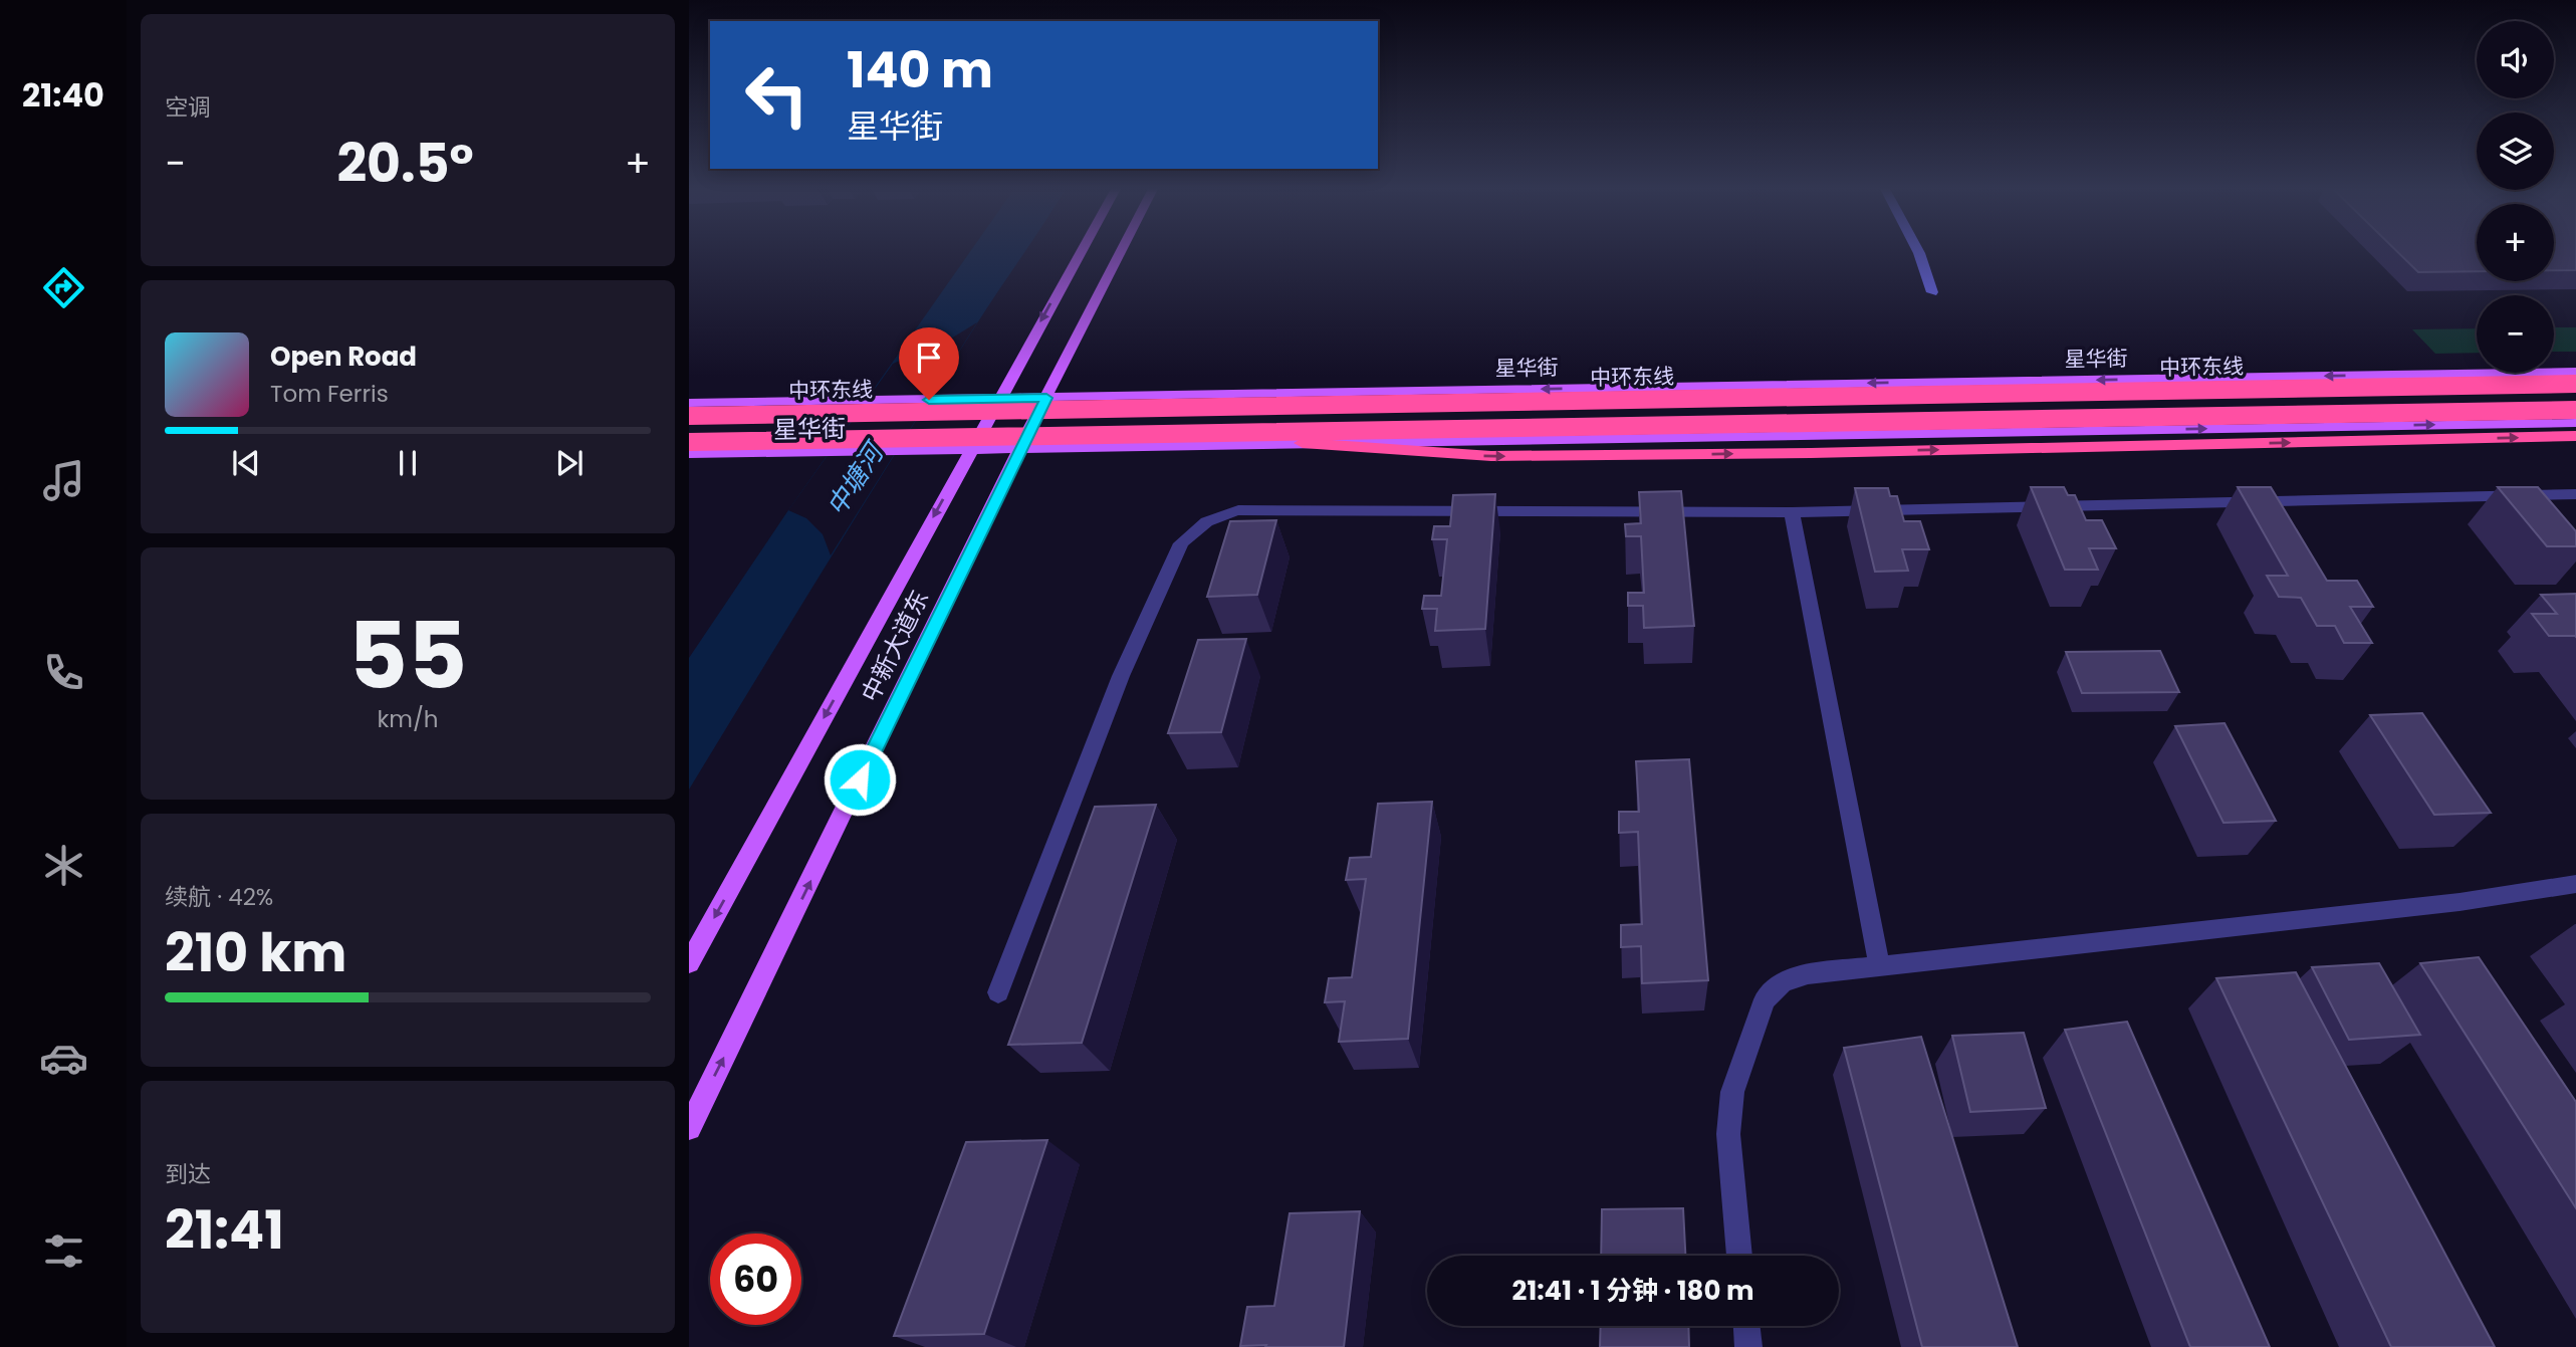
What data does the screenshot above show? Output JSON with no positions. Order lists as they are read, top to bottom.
{
  "streets": {
    "highway": ["中环东线"],
    "main road": ["星华街", "中新大道东"]
  },
  "crossings": [
    ["星华街", "中新大道东"]
  ],
  "water": ["中塘河"],
  "page": {
    "tabs": "21:40",
    "tile": [
      "空调",
      ["55", "km/h"],
      ["续航 · 42%", "210 km"],
      ["到达", "21:41"]
    ],
    "map_buttons": ["+", "−"],
    "turn": ["140 m", "星华街"],
    "heat": ["−", "20.5°", "+"],
    "song": ["Open Road", "Tom Ferris"],
    "limit": "60",
    "trip": "21:41 · 1 分钟 · 180 m"
  }
}
